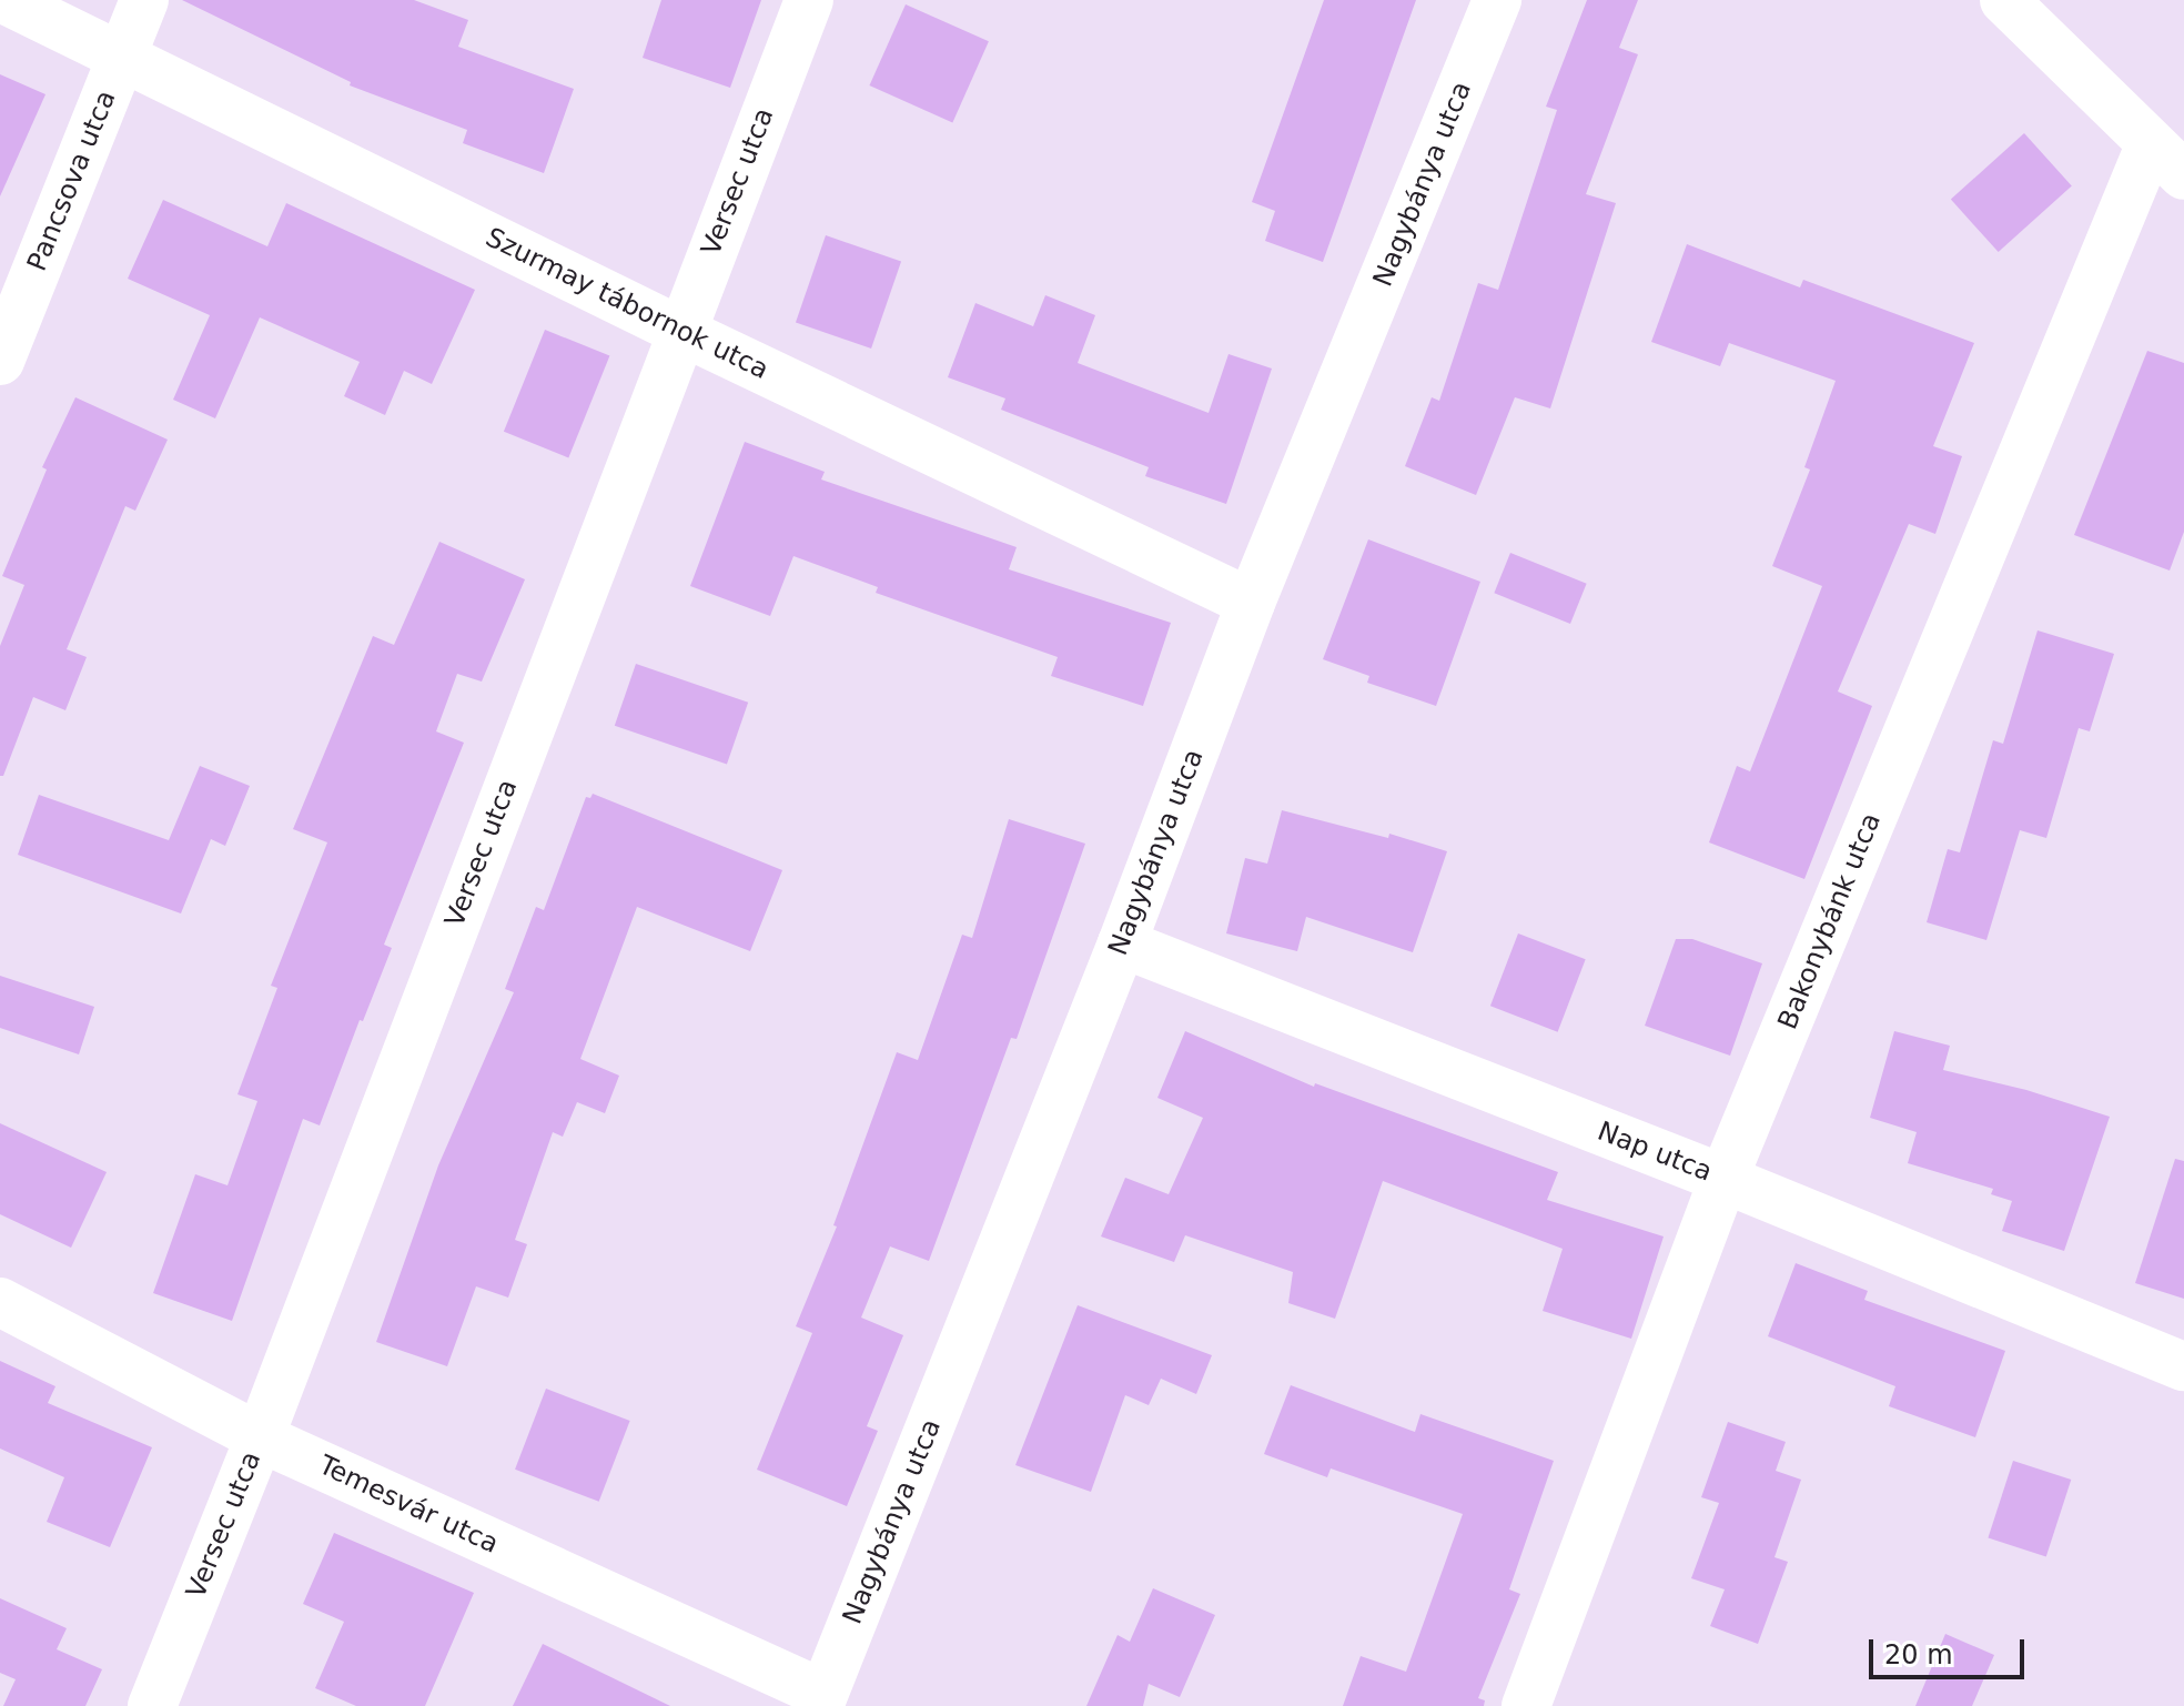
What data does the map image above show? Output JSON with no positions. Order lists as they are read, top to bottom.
{
  "streets": {
    "street": [
      "Pancsova utca",
      "Versec utca",
      "Nagybánya utca",
      "Szurmay tábornok utca",
      "Bakonybánk utca",
      "Nap utca",
      "Temesvár utca"
    ]
  },
  "crossings": [
    ["Pancsova utca", "Szurmay tábornok utca"],
    ["Versec utca", "Szurmay tábornok utca"],
    ["Versec utca", "Temesvár utca"],
    ["Nagybánya utca", "Szurmay tábornok utca"],
    ["Nagybánya utca", "Nap utca"],
    ["Nagybánya utca", "Temesvár utca"],
    ["Bakonybánk utca", "Nap utca"]
  ],
  "scale_bar": "20 m"
}
